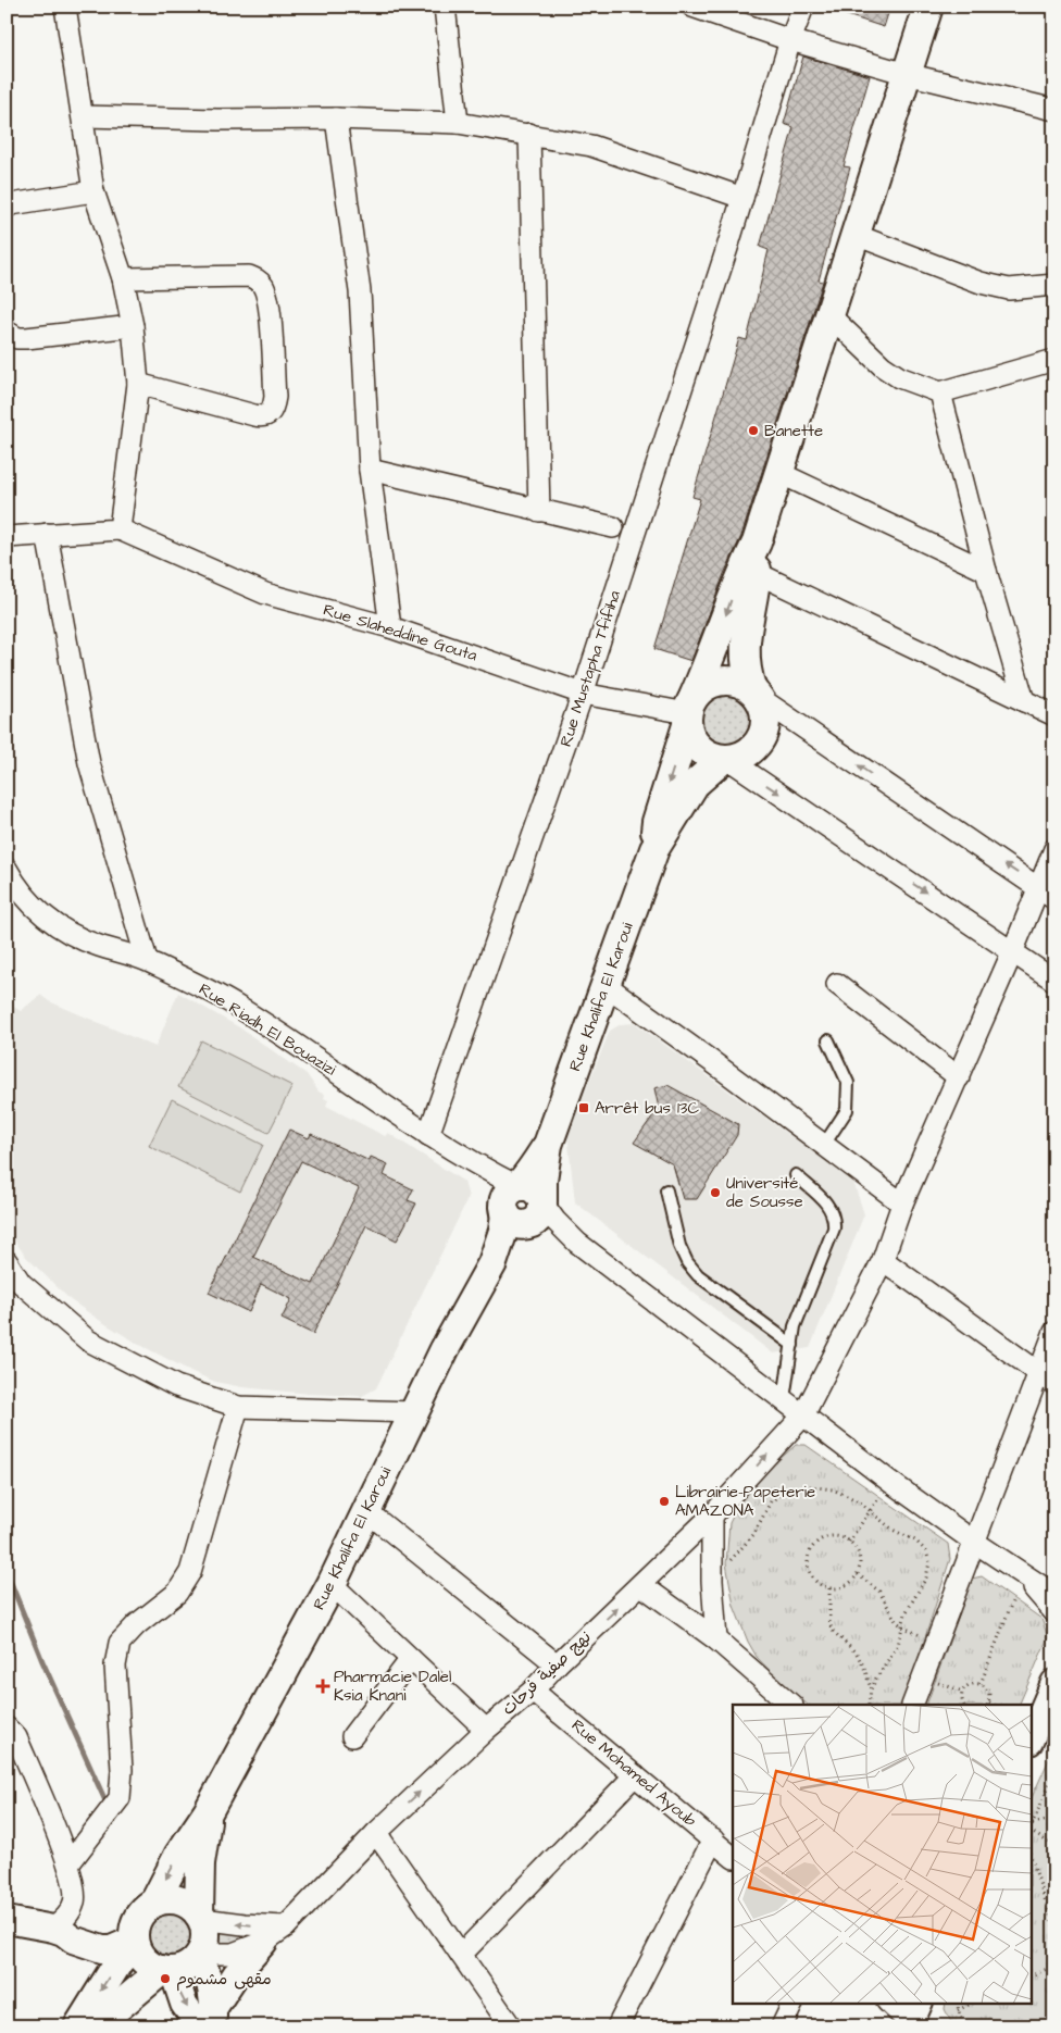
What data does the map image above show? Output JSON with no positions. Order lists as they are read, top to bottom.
{
  "streets": {
    "main road": ["Rue Khalifa El Karoui"],
    "street": [
      "Rue Slaheddine Gouta",
      "Rue Mustapha Tfifiha",
      "Rue Riadh El Bouazizi",
      "نهج صفية فرحات",
      "Rue Mohamed Ayoub"
    ]
  },
  "crossings": [
    ["Rue Slaheddine Gouta", "Rue Mustapha Tfifiha"],
    ["Rue Slaheddine Gouta", "Rue Khalifa El Karoui"],
    ["Rue Mustapha Tfifiha", "Rue Riadh El Bouazizi"],
    ["Rue Khalifa El Karoui", "Rue Riadh El Bouazizi"],
    ["Rue Khalifa El Karoui", "نهج صفية فرحات"],
    ["نهج صفية فرحات", "Rue Mohamed Ayoub"]
  ],
  "places": {
    "other": [
      "Banette",
      "Université de Sousse",
      "Librairie-Papeterie AMAZONA",
      "مقهى مشموم"
    ],
    "transit": ["Arrêt bus 13C"],
    "health": ["Pharmacie Dalel Ksia Knani"]
  }
}
